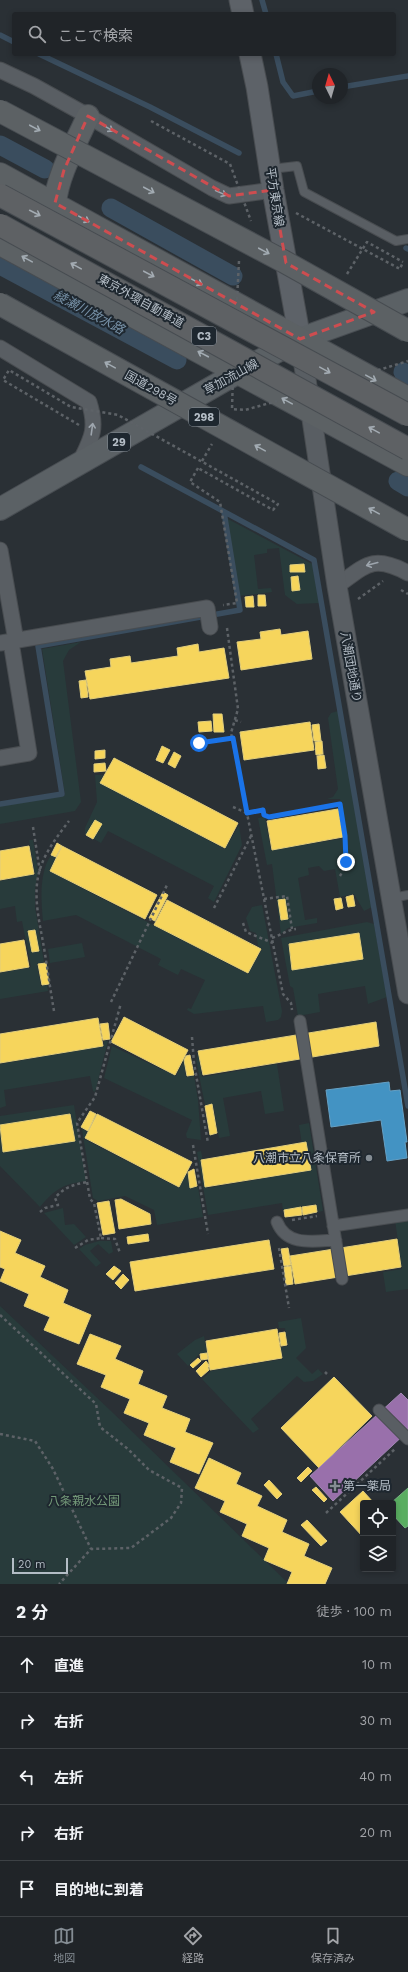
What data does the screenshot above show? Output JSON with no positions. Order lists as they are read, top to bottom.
{
  "streets": {
    "highway": [
      "東京外環自動車道",
      "C3",
      "国道298号",
      "298"
    ],
    "main road": ["平方東京線", "草加流山線", "29"],
    "street": ["八潮団地通り"]
  },
  "crossings": [
    ["平方東京線", "草加流山線"],
    ["平方東京線", "八潮団地通り"],
    ["草加流山線", "八潮団地通り"]
  ],
  "water": ["綾瀬川放水路"],
  "parks": ["八条親水公園"],
  "places": {
    "other": ["八潮市立八条保育所"],
    "health": ["第一薬局"]
  },
  "scale_bar": "20 m",
  "north": "top",
  "page": {
    "search": "ここで検索",
    "scale": "20 m",
    "heading": ["2 分", "徒歩 · 100 m"],
    "list": [
      ["直進", "10 m"],
      ["右折", "30 m"],
      ["左折", "40 m"],
      ["右折", "20 m"],
      "目的地に到着"
    ],
    "nav": ["地図", "経路", "保存済み"]
  }
}
